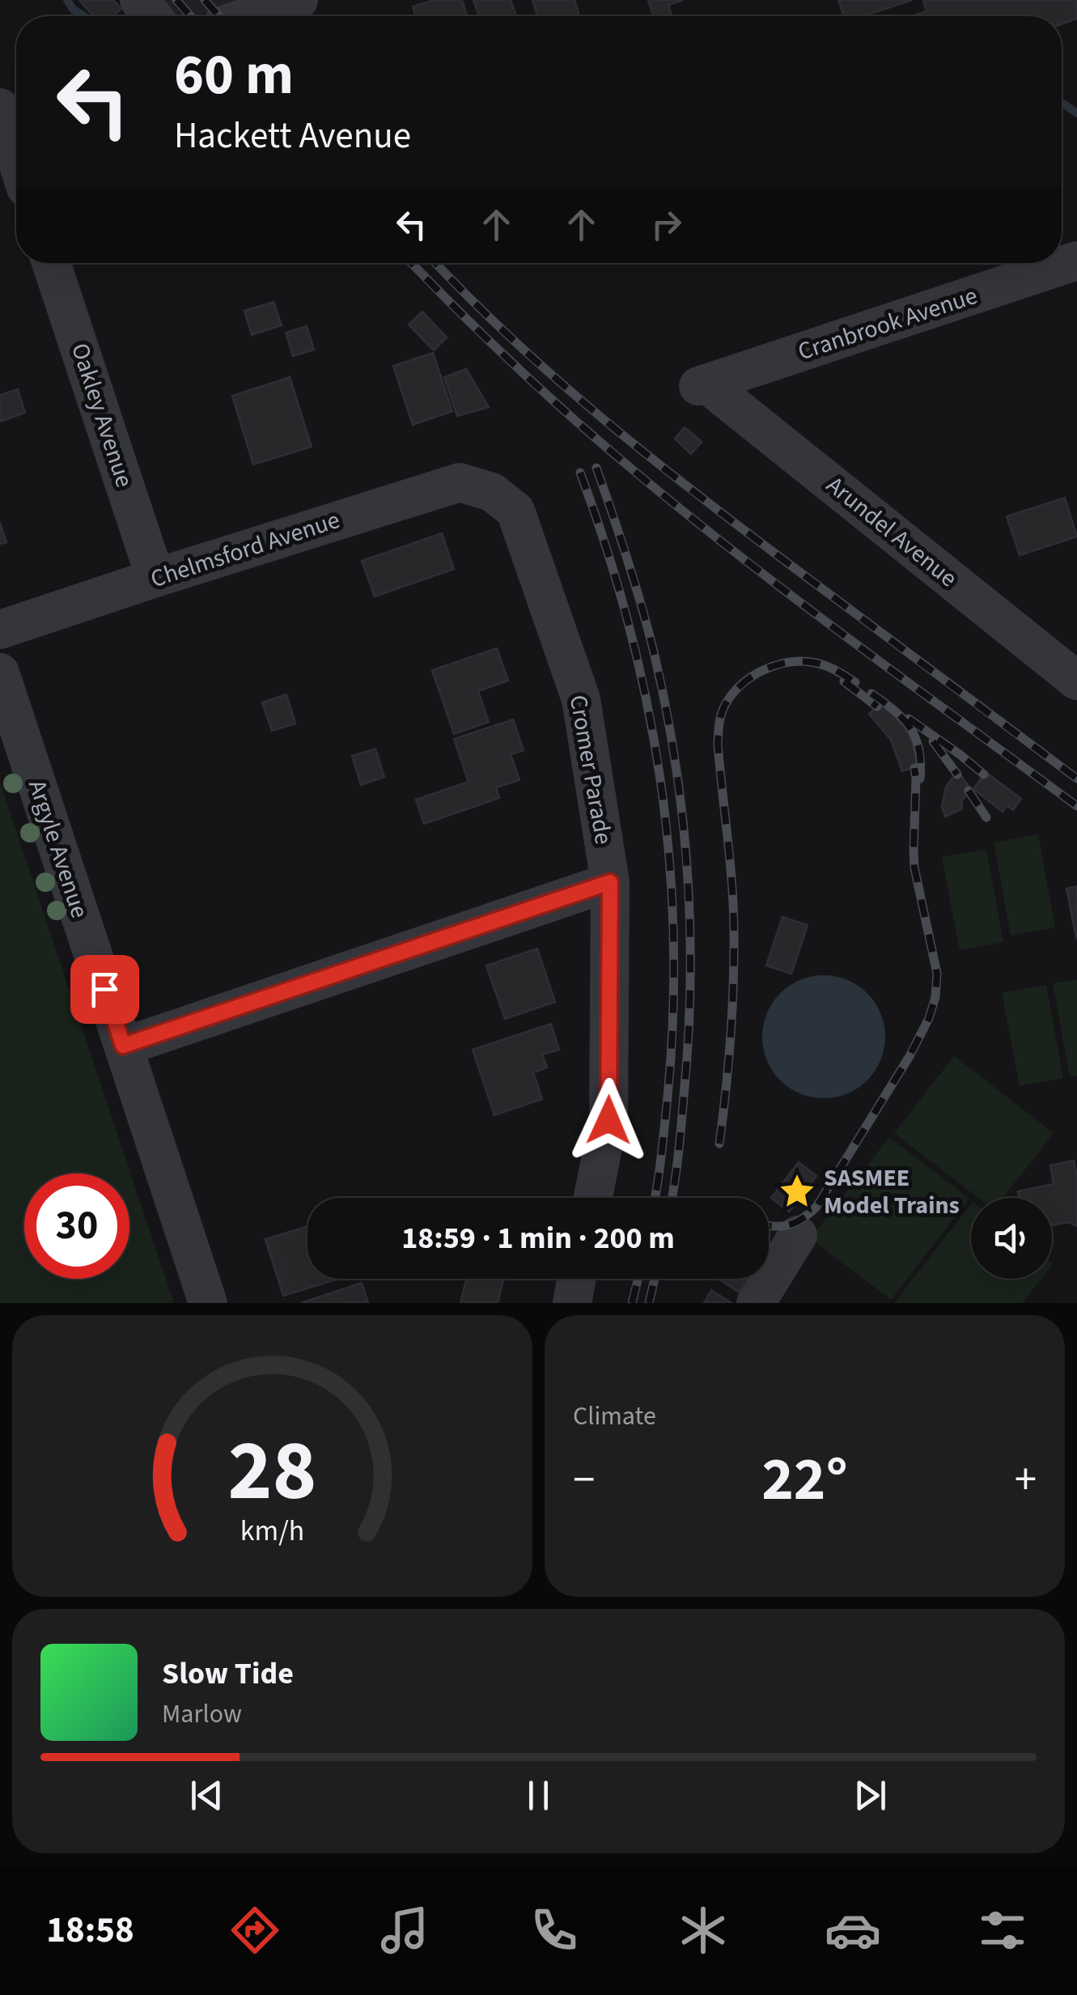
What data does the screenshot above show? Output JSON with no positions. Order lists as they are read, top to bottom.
{
  "streets": {
    "street": [
      "Cranbrook Avenue",
      "Oakley Avenue",
      "Arundel Avenue",
      "Chelmsford Avenue",
      "Cromer Parade",
      "Argyle Avenue"
    ]
  },
  "crossings": [
    ["Cranbrook Avenue", "Arundel Avenue"],
    ["Oakley Avenue", "Chelmsford Avenue"],
    ["Chelmsford Avenue", "Cromer Parade"]
  ],
  "places": {
    "place": ["SASMEE Model Trains"]
  },
  "page": {
    "turn": ["60 m", "Hackett Avenue"],
    "limit": "30",
    "trip": "18:59 · 1 min · 200 m",
    "tile": "Climate",
    "heat": ["−", "22°", "+"],
    "song": ["Slow Tide", "Marlow"],
    "tabs": "18:58",
    "gauge": ["28", "km/h"]
  }
}
